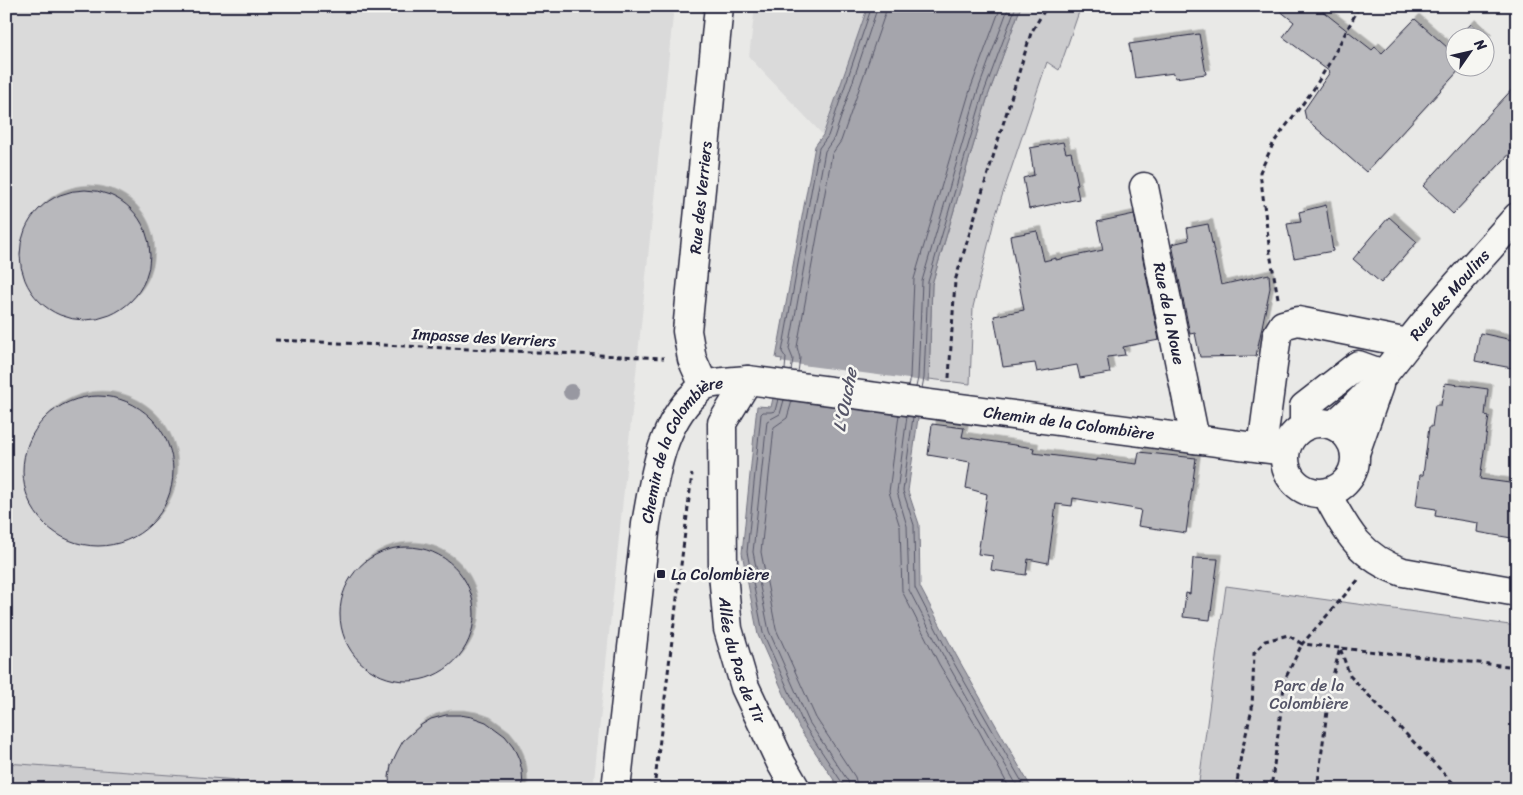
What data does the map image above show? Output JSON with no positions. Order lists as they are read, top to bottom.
{
  "streets": {
    "street": [
      "Rue des Verriers",
      "Rue des Moulins",
      "Rue de la Noue",
      "Chemin de la Colombière",
      "Allée du Pas de Tir"
    ],
    "path": ["Impasse des Verriers"]
  },
  "crossings": [
    ["Rue des Verriers", "Impasse des Verriers"],
    ["Rue des Verriers", "Chemin de la Colombière"],
    ["Rue des Moulins", "Chemin de la Colombière"],
    ["Rue de la Noue", "Chemin de la Colombière"],
    ["Chemin de la Colombière", "Allée du Pas de Tir"]
  ],
  "water": ["L'Ouche"],
  "parks": ["Parc de la Colombière"],
  "places": {
    "transit": ["La Colombière"]
  },
  "north": "top right"
}
